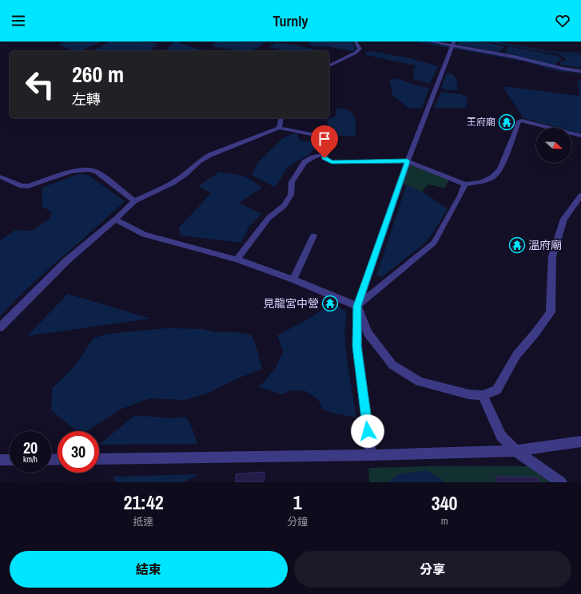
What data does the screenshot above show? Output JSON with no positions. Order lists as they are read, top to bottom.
{
  "places": {
    "temple": ["王府廟", "溫府廟", "見龍宮中營"]
  },
  "north": "right",
  "page": {
    "header": "Turnly",
    "turn": ["260 m", "左轉"],
    "speed": "20 km/h",
    "limit": "30",
    "eta": [
      "21:42",
      "抵達",
      "1",
      "分鐘",
      "340",
      "m"
    ],
    "buttons": ["結束", "分享"]
  }
}
